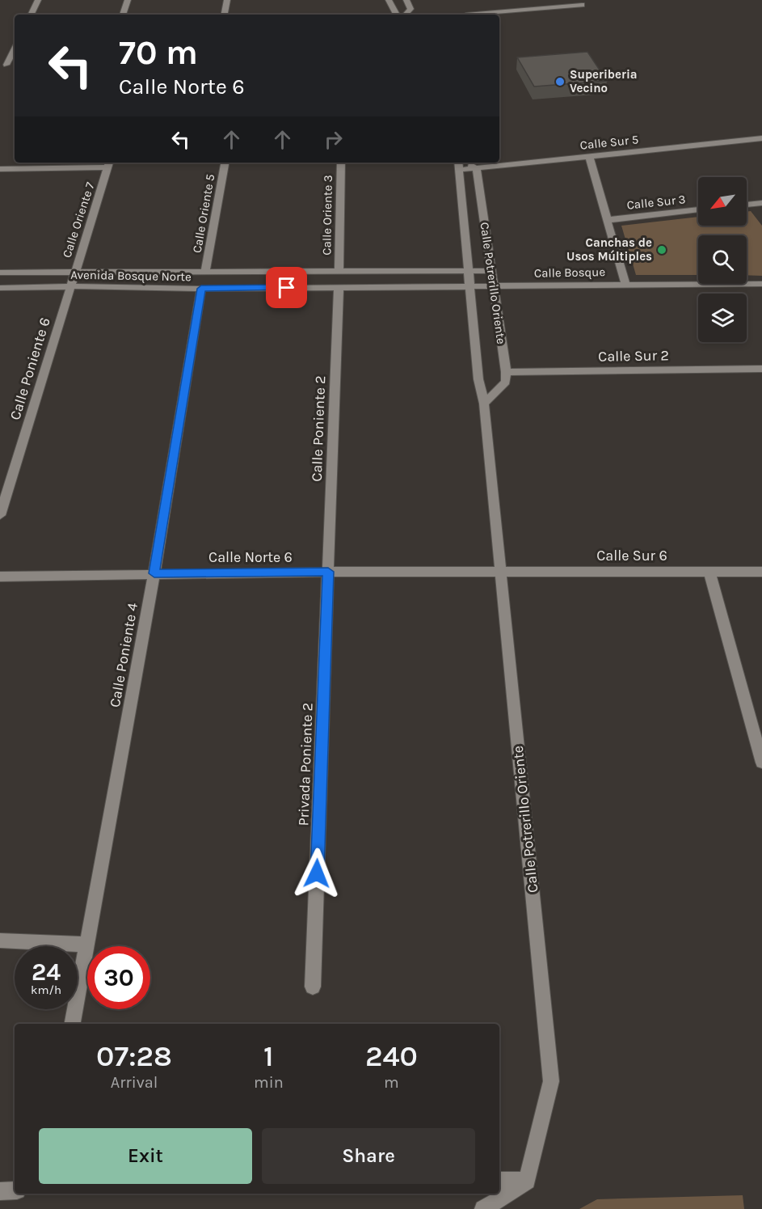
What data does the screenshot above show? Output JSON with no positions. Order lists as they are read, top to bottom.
{
  "streets": {
    "street": [
      "Calle Sur 5",
      "Calle Sur 3",
      "Calle Oriente 5",
      "Calle Oriente 3",
      "Calle Oriente 7",
      "Calle Bosque",
      "Avenida Bosque Norte",
      "Calle Potrerillo Oriente",
      "Calle Sur 2",
      "Calle Poniente 6",
      "Calle Poniente 2",
      "Calle Sur 6",
      "Calle Norte 6",
      "Calle Poniente 4",
      "Privada Poniente 2"
    ]
  },
  "crossings": [
    ["Calle Sur 5", "Calle Potrerillo Oriente"],
    ["Calle Oriente 5", "Avenida Bosque Norte"],
    ["Calle Oriente 3", "Avenida Bosque Norte"],
    ["Calle Oriente 7", "Avenida Bosque Norte"],
    ["Calle Oriente 7", "Calle Poniente 6"],
    ["Calle Bosque", "Avenida Bosque Norte"],
    ["Calle Bosque", "Calle Potrerillo Oriente"],
    ["Avenida Bosque Norte", "Calle Potrerillo Oriente"],
    ["Avenida Bosque Norte", "Calle Poniente 6"],
    ["Avenida Bosque Norte", "Calle Poniente 2"],
    ["Avenida Bosque Norte", "Calle Poniente 4"],
    ["Calle Potrerillo Oriente", "Calle Sur 2"],
    ["Calle Potrerillo Oriente", "Calle Sur 6"],
    ["Calle Potrerillo Oriente", "Calle Norte 6"],
    ["Calle Poniente 2", "Calle Norte 6"],
    ["Calle Poniente 2", "Privada Poniente 2"],
    ["Calle Sur 6", "Calle Norte 6"],
    ["Calle Norte 6", "Calle Poniente 4"],
    ["Calle Norte 6", "Privada Poniente 2"]
  ],
  "places": ["Superiberia Vecino", "Canchas de Usos Múltiples"],
  "north": "bottom left",
  "page": {
    "turn": ["70 m", "Calle Norte 6"],
    "speed": "24 km/h",
    "limit": "30",
    "eta": [
      "07:28",
      "Arrival",
      "1",
      "min",
      "240",
      "m"
    ],
    "buttons": ["Exit", "Share"]
  }
}
